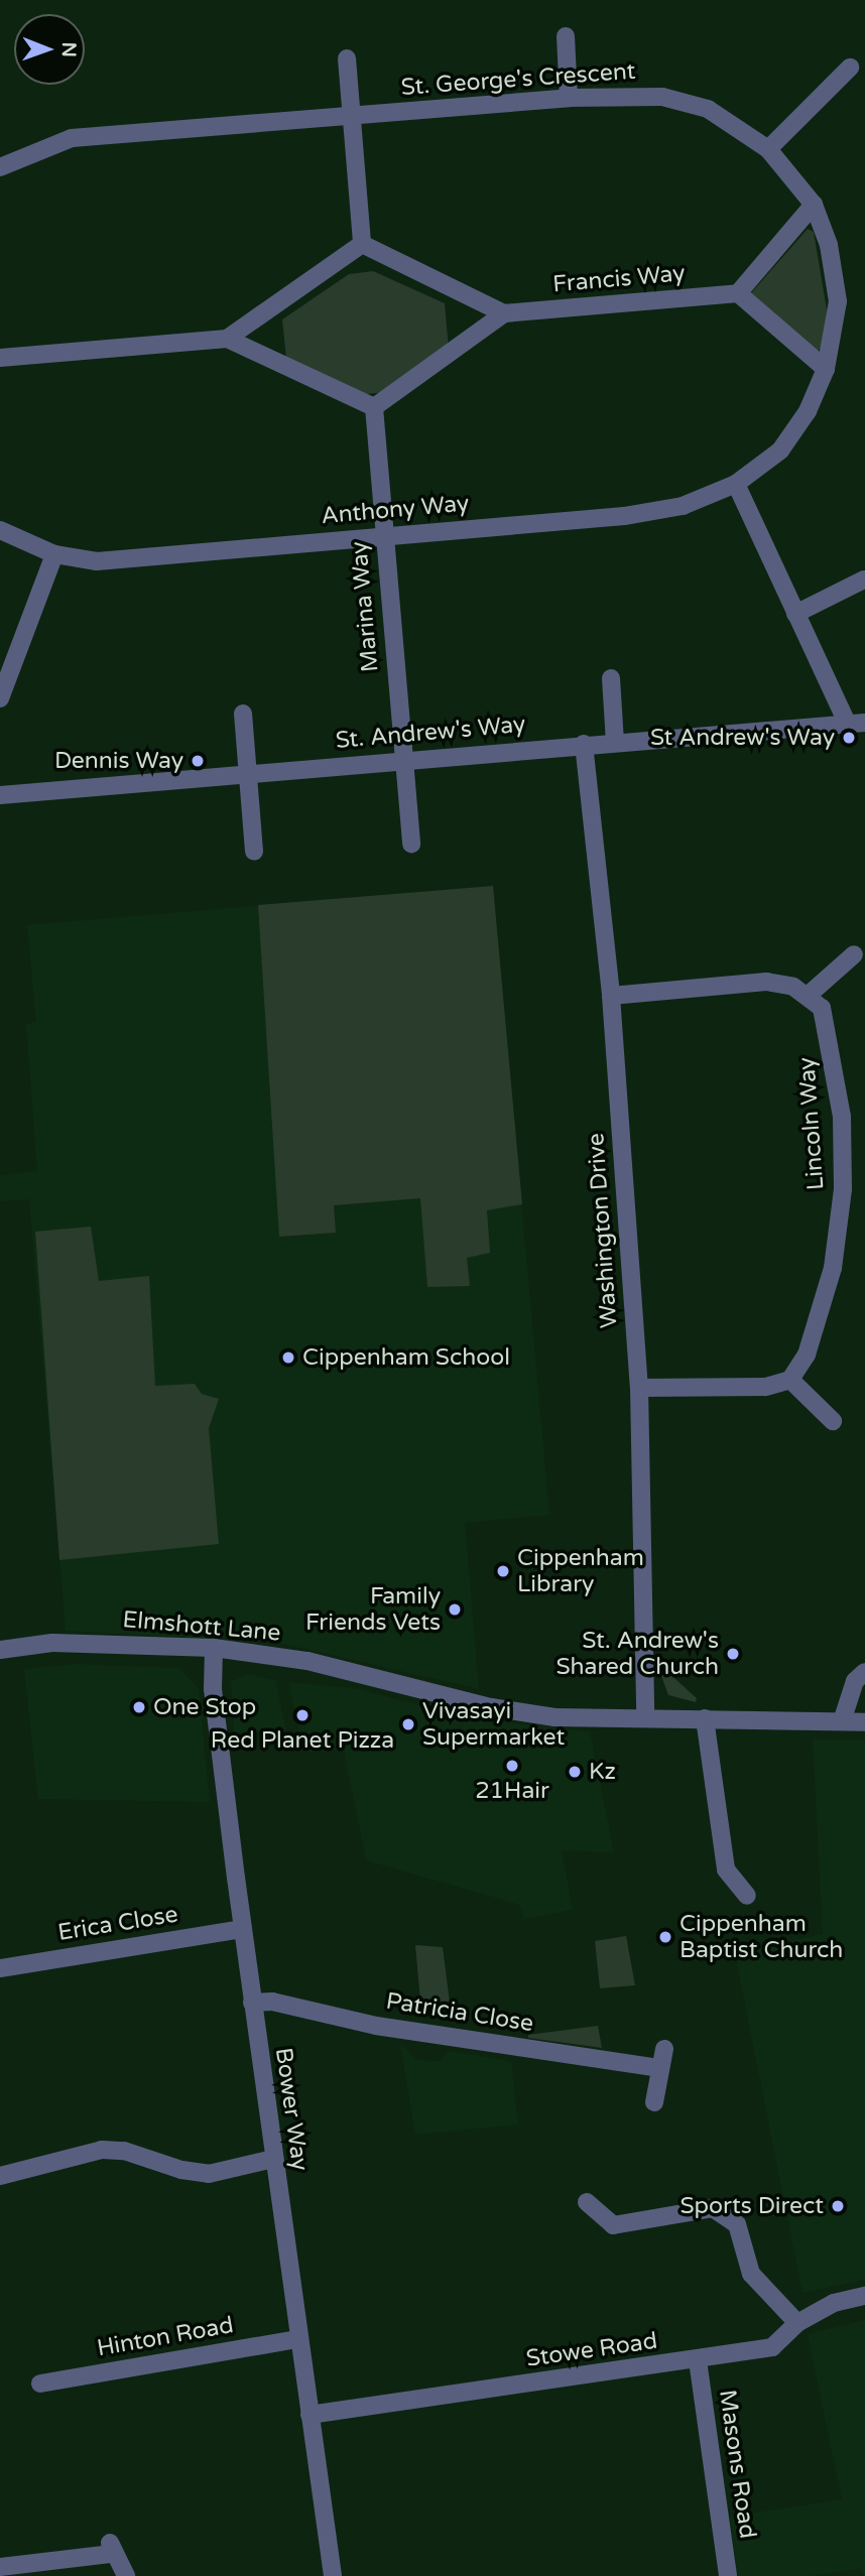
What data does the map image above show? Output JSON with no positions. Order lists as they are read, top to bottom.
{
  "streets": {
    "street": [
      "St. George's Crescent",
      "Francis Way",
      "Anthony Way",
      "Marina Way",
      "St. Andrew's Way",
      "Lincoln Way",
      "Washington Drive",
      "Elmshott Lane",
      "Erica Close",
      "Patricia Close",
      "Bower Way",
      "Hinton Road",
      "Stowe Road",
      "Masons Road"
    ]
  },
  "crossings": [
    ["St. George's Crescent", "Anthony Way"],
    ["Anthony Way", "Marina Way"],
    ["Marina Way", "St. Andrew's Way"],
    ["St. Andrew's Way", "Washington Drive"],
    ["Washington Drive", "Elmshott Lane"],
    ["Elmshott Lane", "Bower Way"],
    ["Erica Close", "Bower Way"],
    ["Patricia Close", "Bower Way"],
    ["Bower Way", "Hinton Road"],
    ["Bower Way", "Stowe Road"],
    ["Stowe Road", "Masons Road"]
  ],
  "places": [
    "St Andrew's Way",
    "Dennis Way",
    "Cippenham School",
    "Cippenham Library",
    "Family Friends Vets",
    "St. Andrew's Shared Church",
    "One Stop",
    "Red Planet Pizza",
    "Vivasayi Supermarket",
    "21Hair",
    "Kz",
    "Cippenham Baptist Church",
    "Sports Direct"
  ],
  "north": "right"
}
